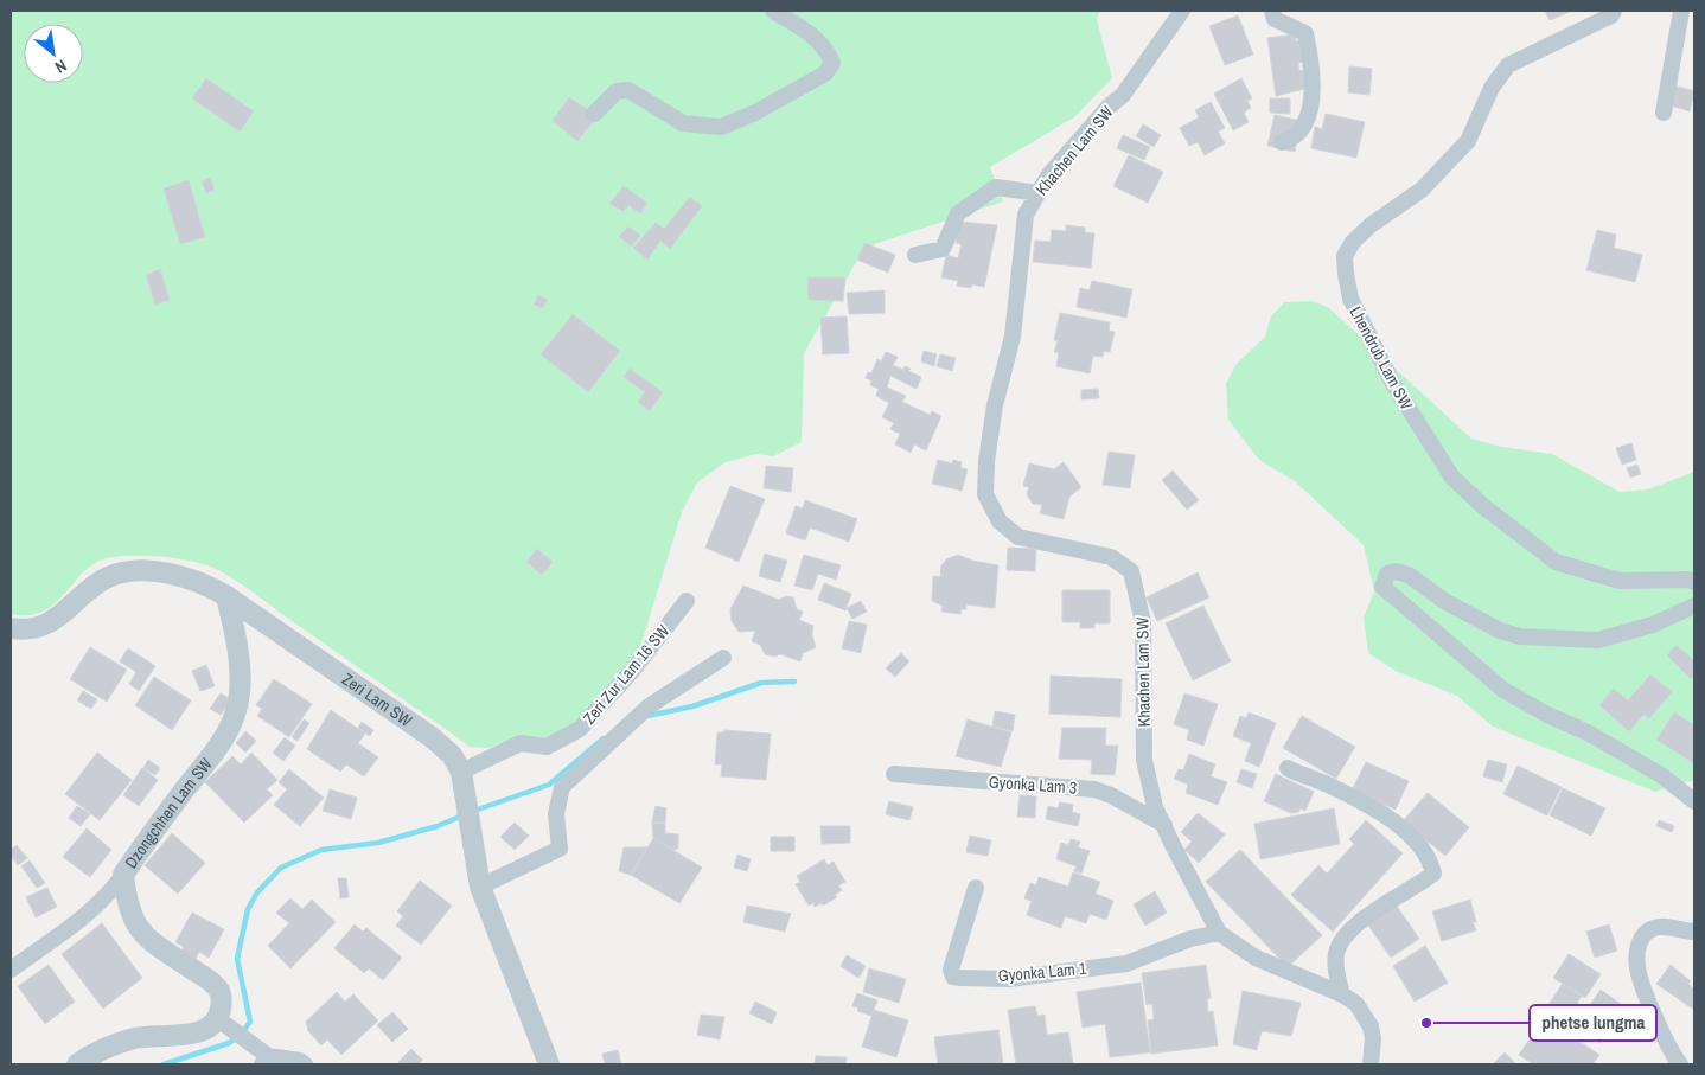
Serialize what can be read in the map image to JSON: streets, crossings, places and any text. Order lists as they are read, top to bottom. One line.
{"streets":{"street":["Khachen Lam SW","Lhendrub Lam SW","Zeri Zur Lam 16 SW","Zeri Lam SW","Gyonka Lam 3","Dzongchhen Lam SW","Gyonka Lam 1"]},"crossings":[["Khachen Lam SW","Gyonka Lam 3"],["Khachen Lam SW","Gyonka Lam 1"],["Zeri Zur Lam 16 SW","Zeri Lam SW"],["Zeri Lam SW","Dzongchhen Lam SW"]],"places":["phetse lungma"],"north":"bottom right"}
